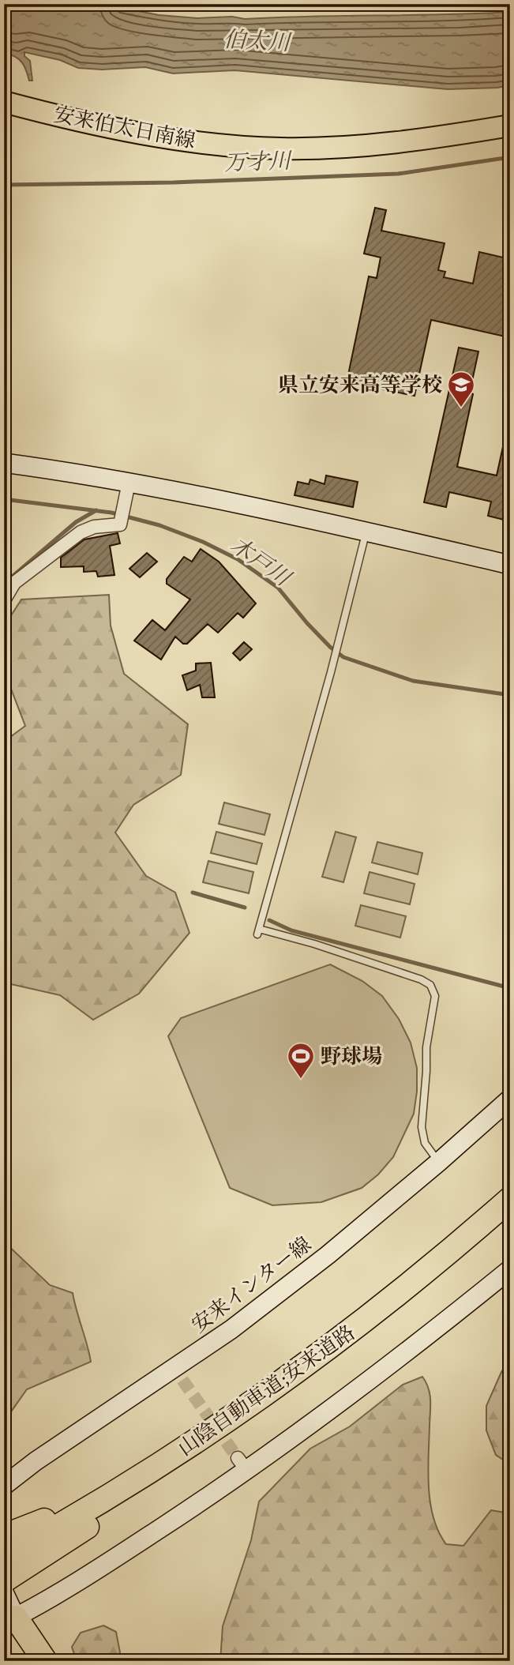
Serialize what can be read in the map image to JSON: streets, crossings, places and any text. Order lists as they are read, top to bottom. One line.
{"streets":{"highway":["山陰自動車道;安来道路"],"main road":["安来伯太日南線","安来インター線"]},"water":["伯太川","万才川","木戸川"],"places":{"school or university":["県立安来高等学校"],"sports":["野球場"]}}
